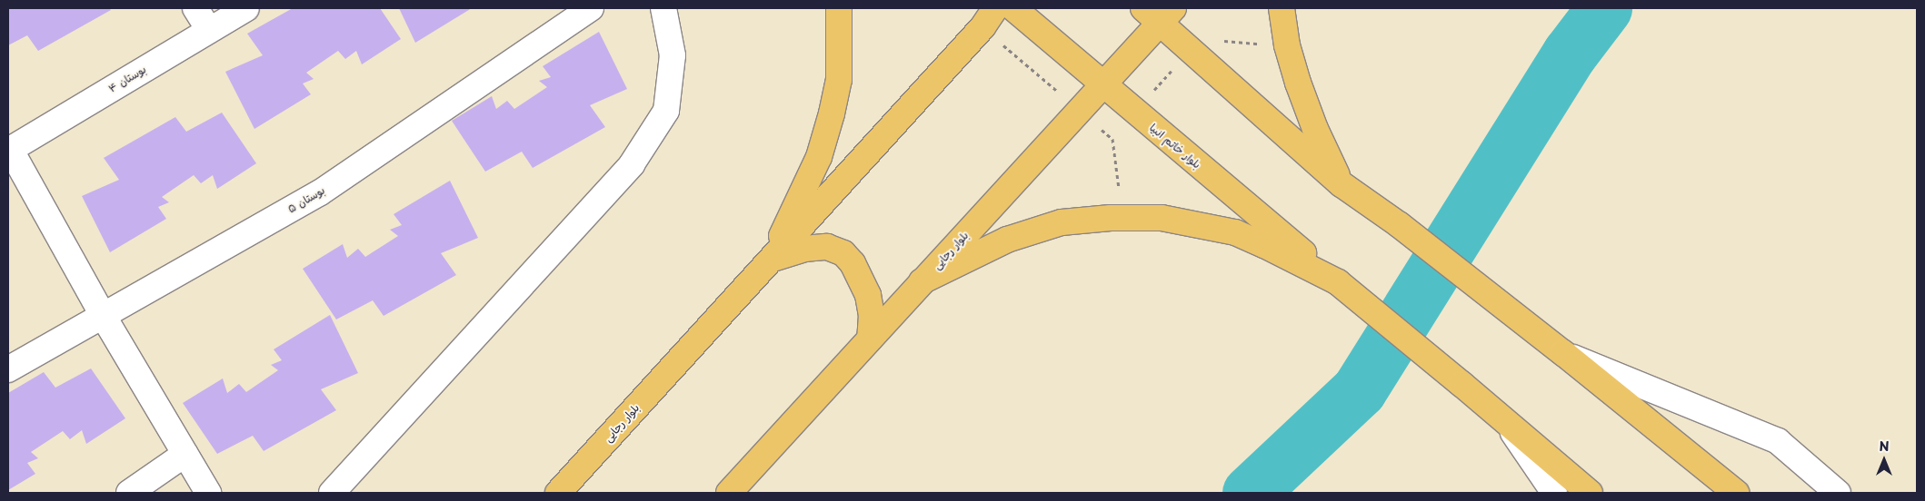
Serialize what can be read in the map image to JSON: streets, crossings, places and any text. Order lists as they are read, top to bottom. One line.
{"streets":{"main road":["بلوار خاتم انبیا","بلوار رجایی"],"street":["بوستان ۴","بوستان ۵"]},"crossings":[["بلوار خاتم انبیا","بلوار رجایی"]],"north":"top"}
